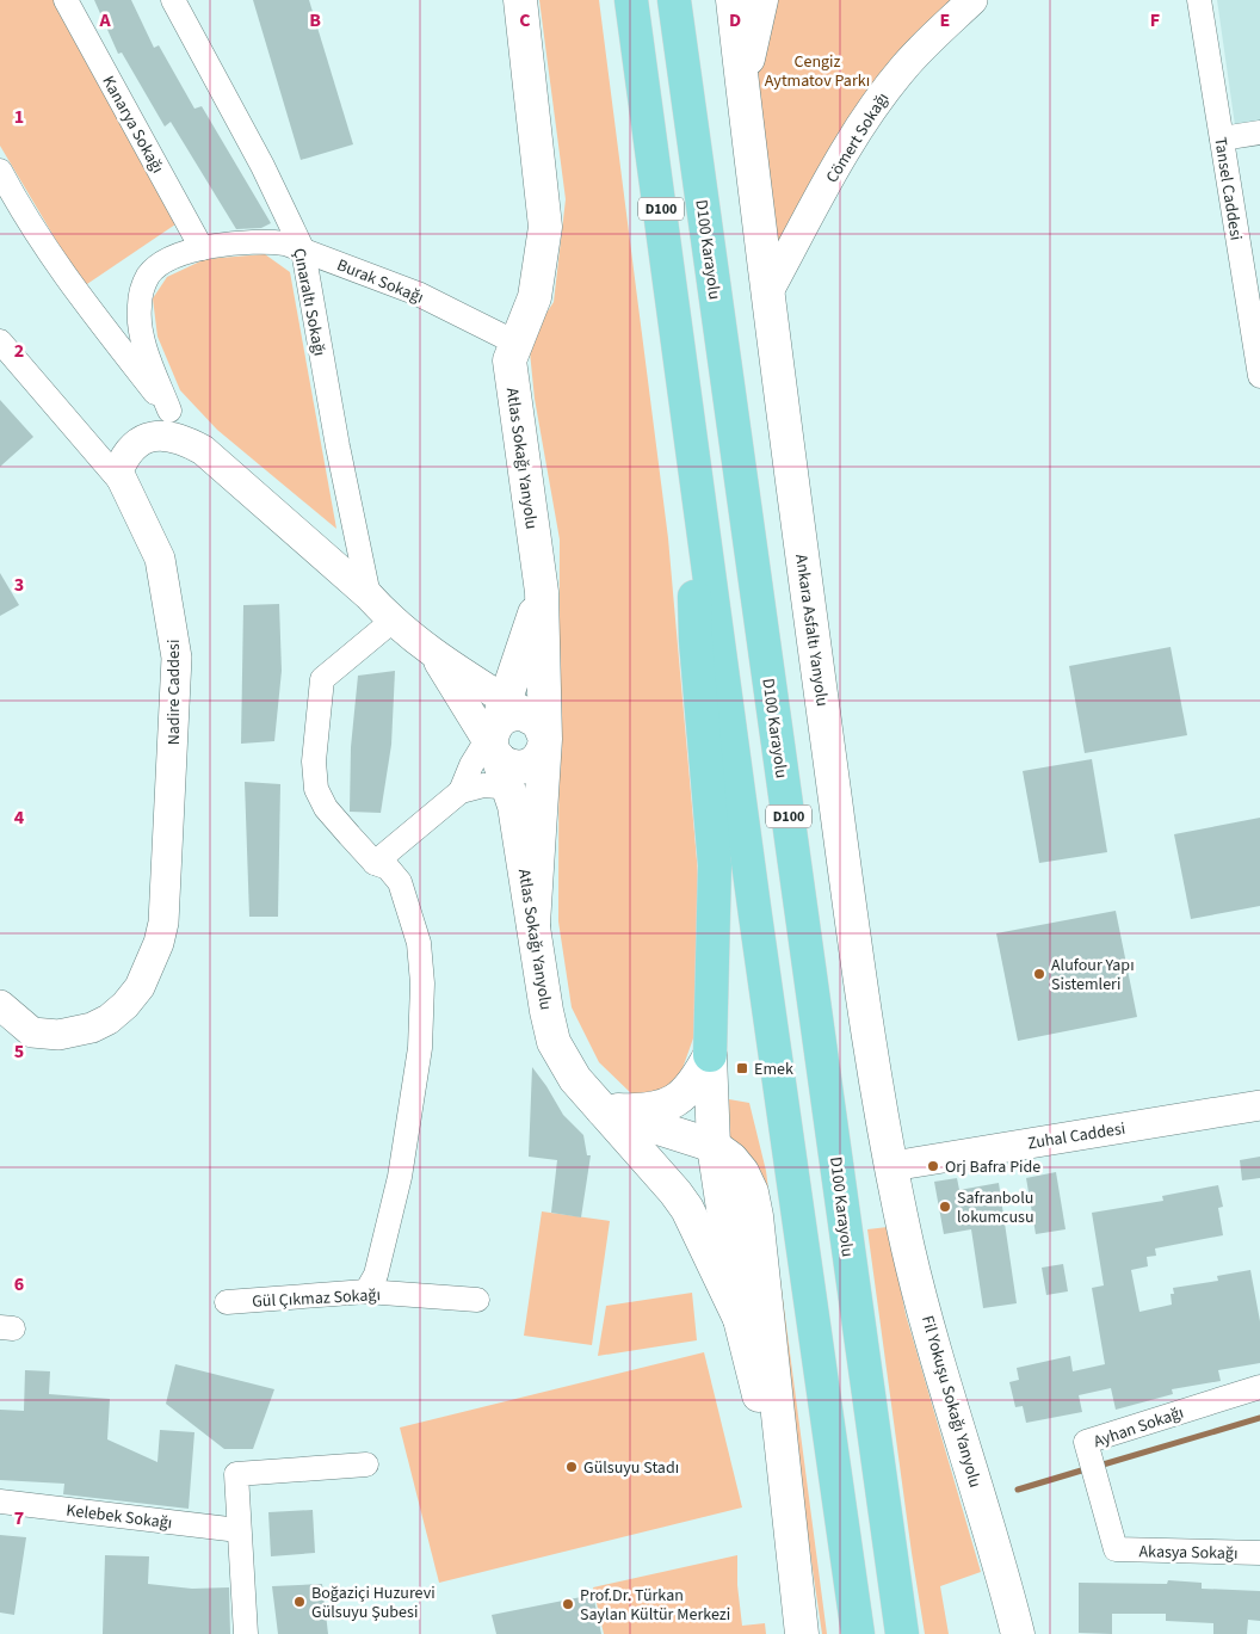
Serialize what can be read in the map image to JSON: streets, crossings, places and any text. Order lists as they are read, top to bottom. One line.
{"streets":{"highway":["D100","D100 Karayolu"],"main road":["Atlas Sokağı Yanyolu","Ankara Asfaltı Yanyolu","Fil Yokuşu Sokağı Yanyolu"],"street":["Kanarya Sokağı","Cömert Sokağı","Tansel Caddesi","Burak Sokağı","Çınaraltı Sokağı","Nadire Caddesi","Zuhal Caddesi","Gül Çıkmaz Sokağı","Ayhan Sokağı","Kelebek Sokağı","Akasya Sokağı"]},"crossings":[["Kanarya Sokağı","Burak Sokağı"],["Cömert Sokağı","Ankara Asfaltı Yanyolu"],["Burak Sokağı","Çınaraltı Sokağı"],["Burak Sokağı","Atlas Sokağı Yanyolu"],["Çınaraltı Sokağı","Nadire Caddesi"],["Atlas Sokağı Yanyolu","Nadire Caddesi"],["Ankara Asfaltı Yanyolu","Zuhal Caddesi"],["Ankara Asfaltı Yanyolu","Fil Yokuşu Sokağı Yanyolu"],["Zuhal Caddesi","Fil Yokuşu Sokağı Yanyolu"],["Ayhan Sokağı","Akasya Sokağı"]],"parks":["Cengiz Aytmatov Parkı"],"places":{"other":["Alufour Yapı Sistemleri","Orj Bafra Pide","Safranbolu lokumcusu","Gülsuyu Stadı","Boğaziçi Huzurevi Gülsuyu Şubesi","Prof.Dr. Türkan Saylan Kültür Merkezi"],"transit":["Emek"]},"grid":{"columns":["A","B","C","D","E","F"],"rows":["1","2","3","4","5","6","7"]}}
